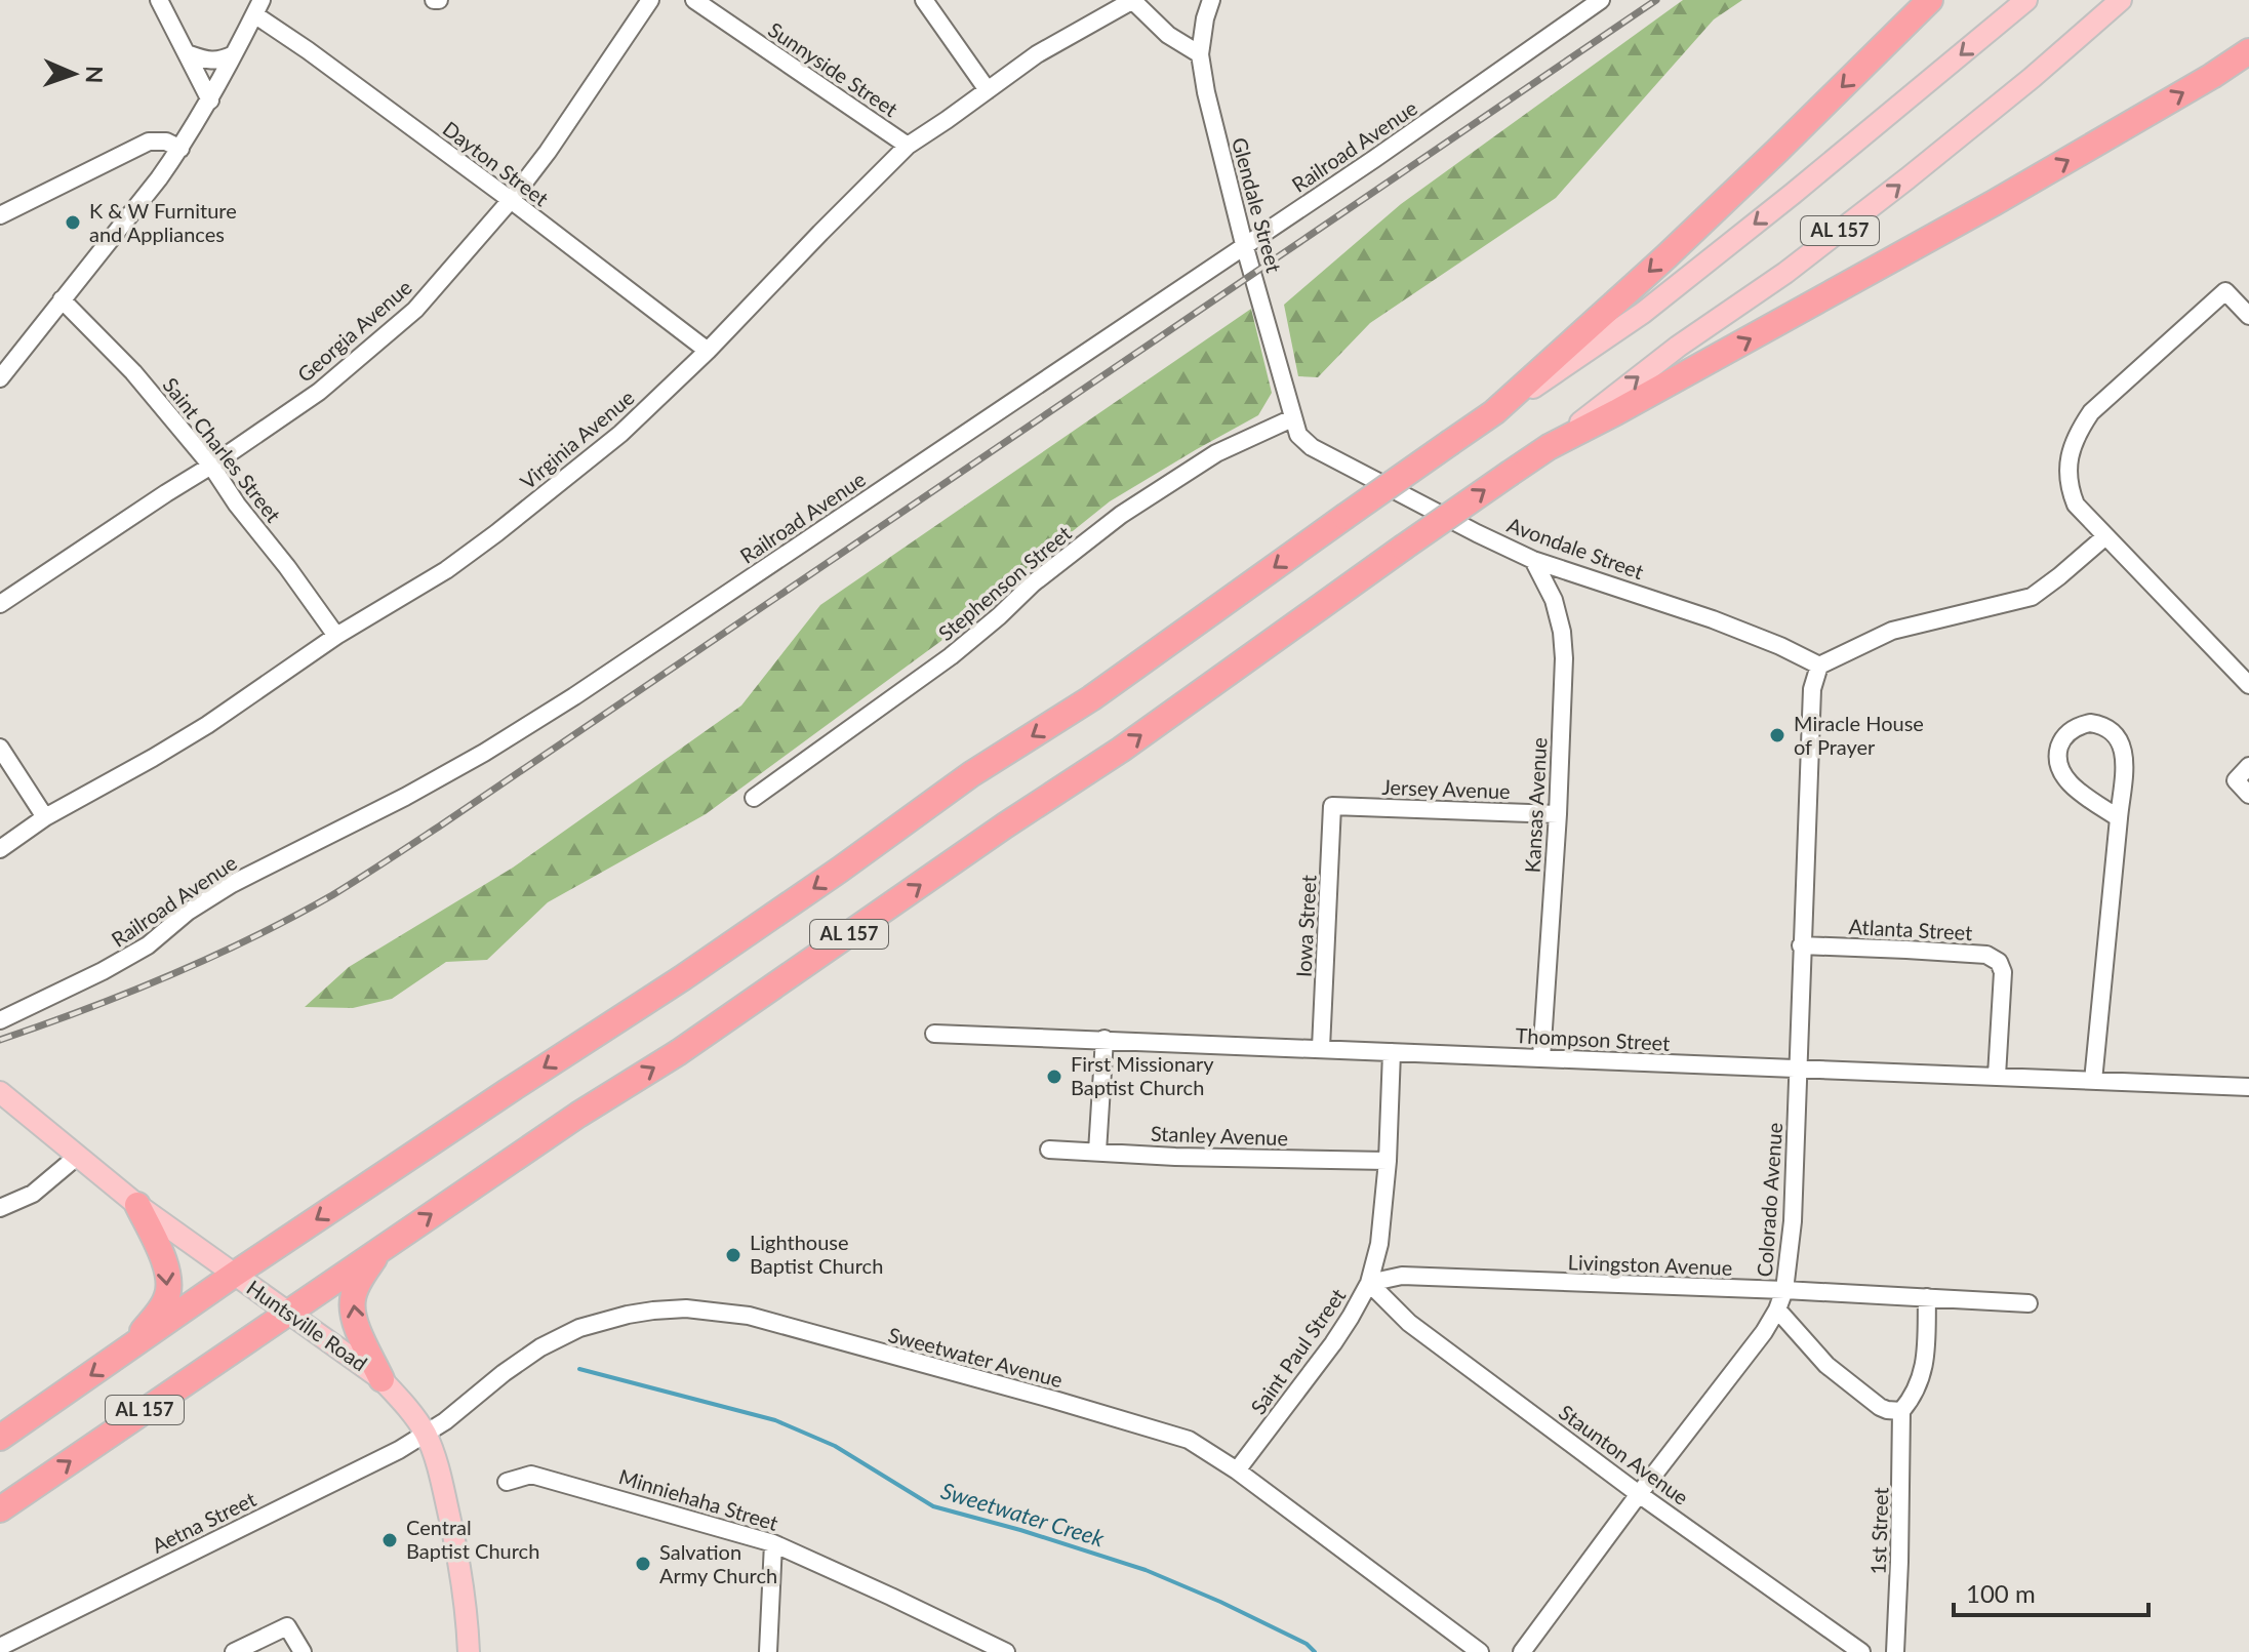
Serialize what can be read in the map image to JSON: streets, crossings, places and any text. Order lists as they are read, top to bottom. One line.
{"streets":{"highway":["AL 157"],"main road":["Huntsville Road"],"street":["Sunnyside Street","Railroad Avenue","Dayton Street","Glendale Street","Georgia Avenue","Virginia Avenue","Saint Charles Street","Avondale Street","Stephenson Street","Jersey Avenue","Kansas Avenue","Iowa Street","Atlanta Street","Thompson Street","Stanley Avenue","Colorado Avenue","Livingston Avenue","Saint Paul Street","Sweetwater Avenue","Staunton Avenue","Minniehaha Street","Aetna Street","1st Street"]},"crossings":[["Sunnyside Street","Virginia Avenue"],["Railroad Avenue","Glendale Street"],["Dayton Street","Georgia Avenue"],["Dayton Street","Virginia Avenue"],["Glendale Street","Avondale Street"],["Glendale Street","Stephenson Street"],["AL 157","Huntsville Road"],["Georgia Avenue","Saint Charles Street"],["Virginia Avenue","Saint Charles Street"],["Avondale Street","Stephenson Street"],["Avondale Street","Kansas Avenue"],["Avondale Street","Colorado Avenue"],["Jersey Avenue","Kansas Avenue"],["Jersey Avenue","Iowa Street"],["Kansas Avenue","Thompson Street"],["Iowa Street","Thompson Street"],["Atlanta Street","Thompson Street"],["Atlanta Street","Colorado Avenue"],["Thompson Street","Colorado Avenue"],["Thompson Street","Saint Paul Street"],["Stanley Avenue","Saint Paul Street"],["Colorado Avenue","Livingston Avenue"],["Colorado Avenue","Staunton Avenue"],["Livingston Avenue","Saint Paul Street"],["Livingston Avenue","Staunton Avenue"],["Huntsville Road","Sweetwater Avenue"],["Huntsville Road","Aetna Street"],["Saint Paul Street","Sweetwater Avenue"],["Saint Paul Street","Staunton Avenue"],["Sweetwater Avenue","Aetna Street"]],"water":["Sweetwater Creek"],"places":["K & W Furniture and Appliances","Miracle House of Prayer","First Missionary Baptist Church","Lighthouse Baptist Church","Central Baptist Church","Salvation Army Church"],"scale_bar":"100 m","north":"right"}
